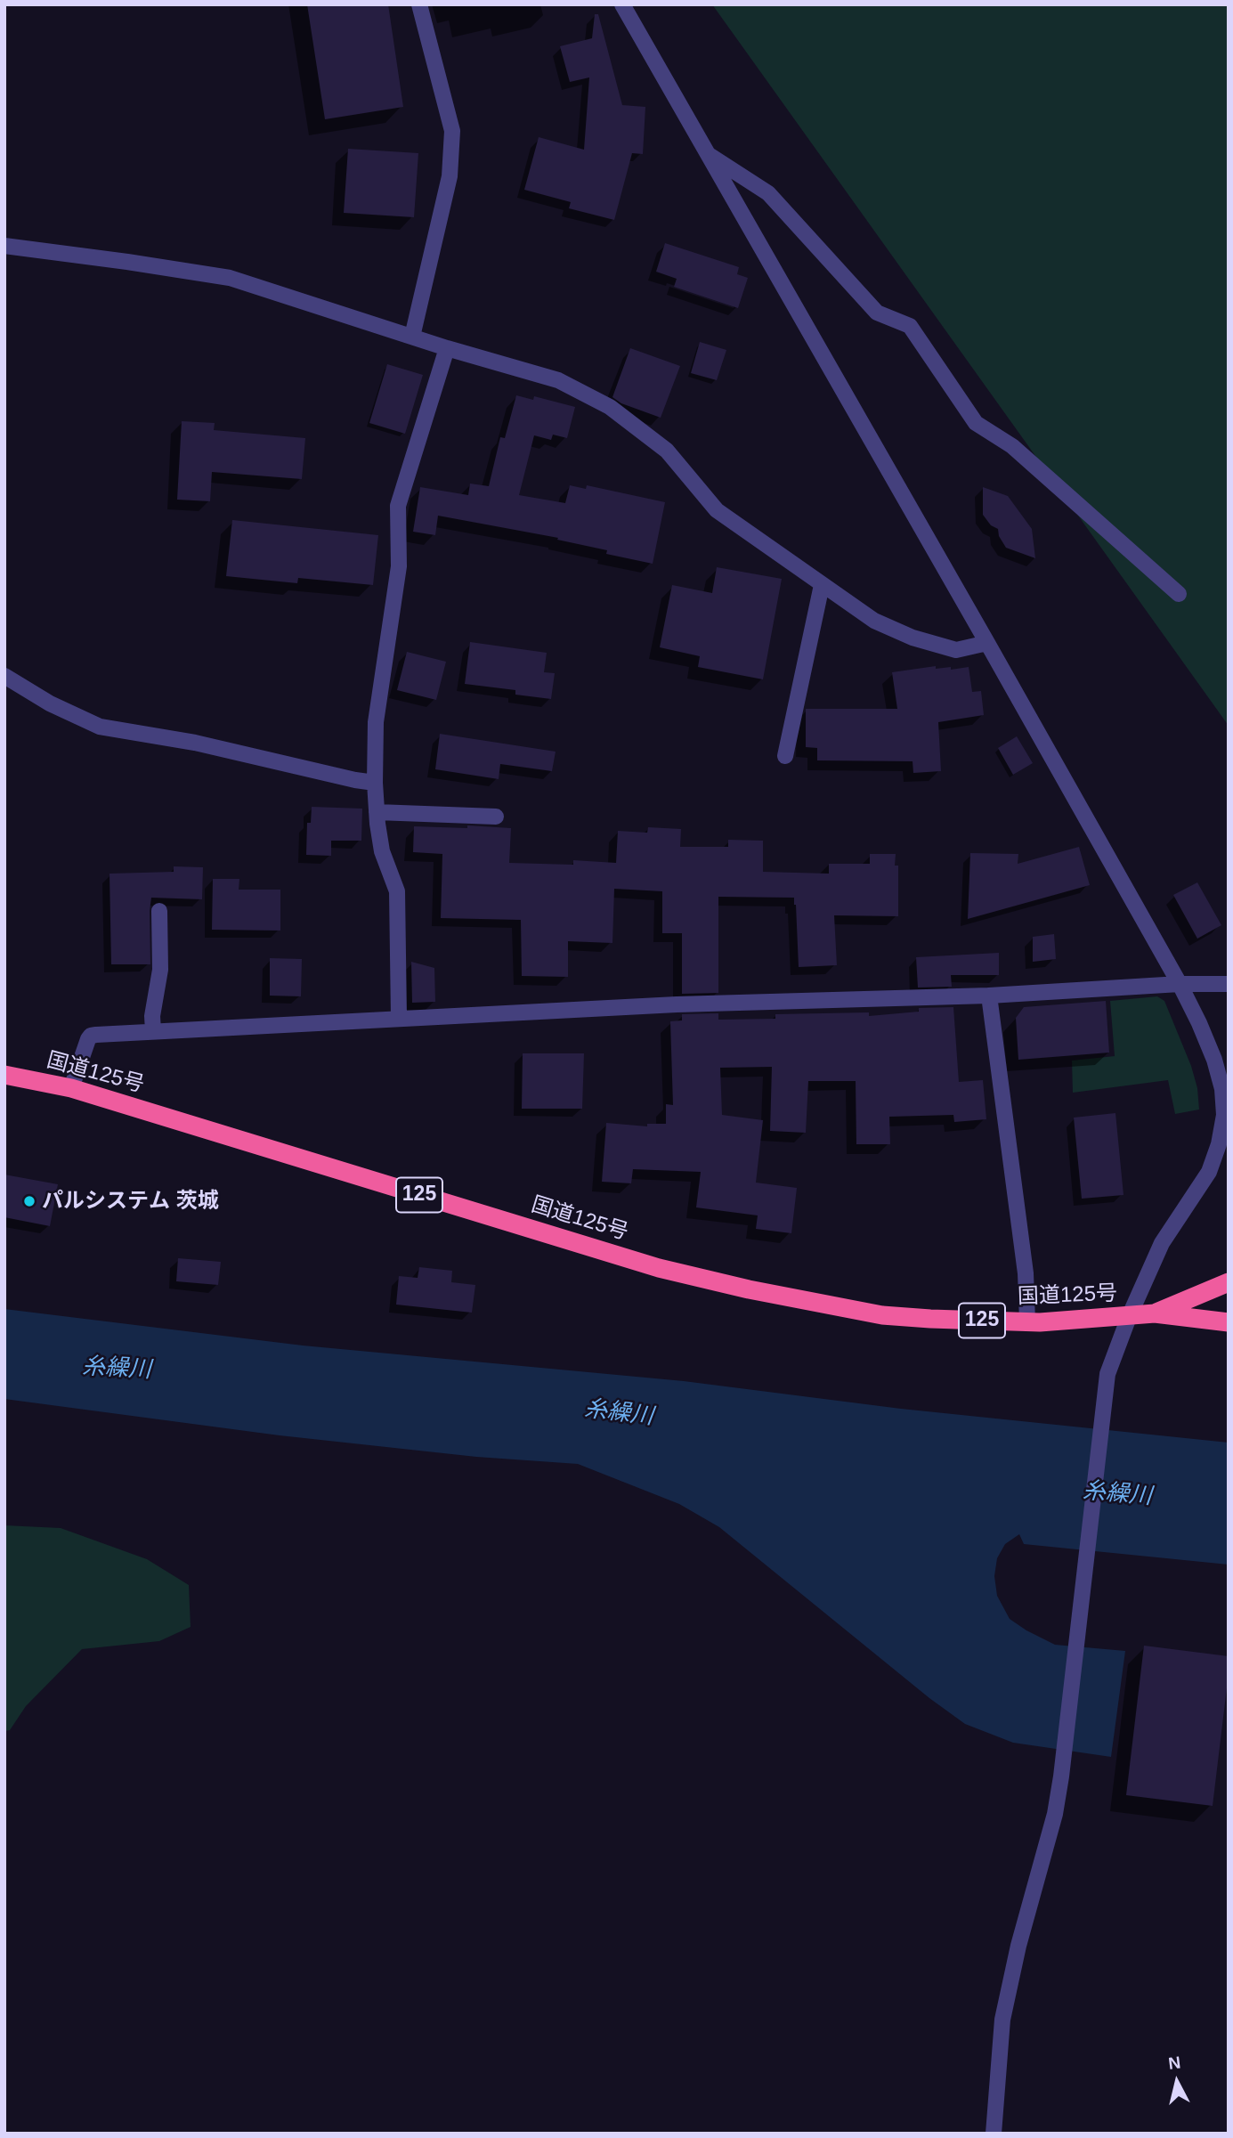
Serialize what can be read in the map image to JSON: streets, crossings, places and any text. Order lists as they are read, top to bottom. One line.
{"streets":{"highway":["国道125号","125"]},"water":["糸繰川"],"places":["パルシステム 茨城"],"north":"top"}
